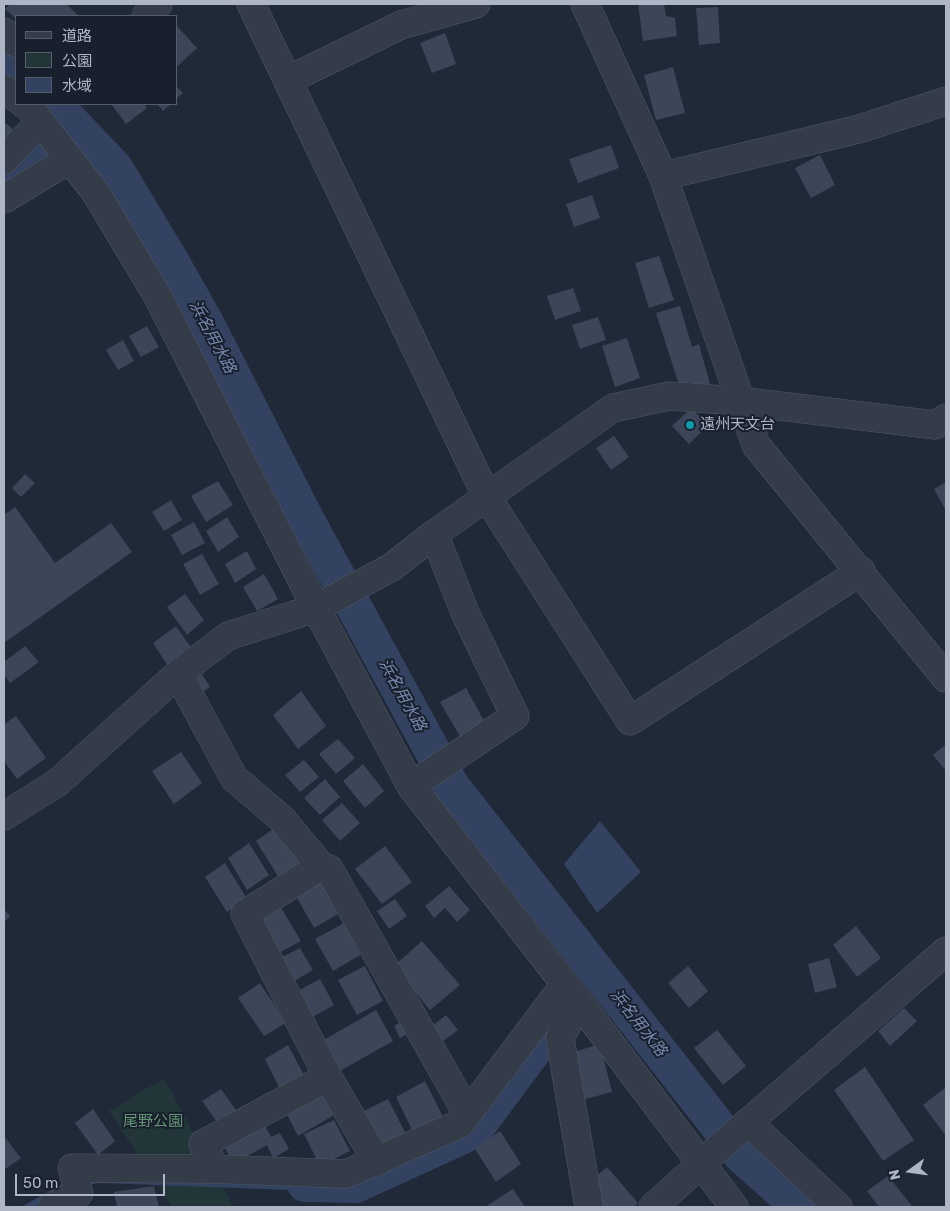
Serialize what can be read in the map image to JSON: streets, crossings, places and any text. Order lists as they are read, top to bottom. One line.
{"water":["浜名用水路"],"parks":["尾野公園"],"places":["遠州天文台"],"legend":["道路","公園","水域"],"scale_bar":"50 m","north":"left"}
